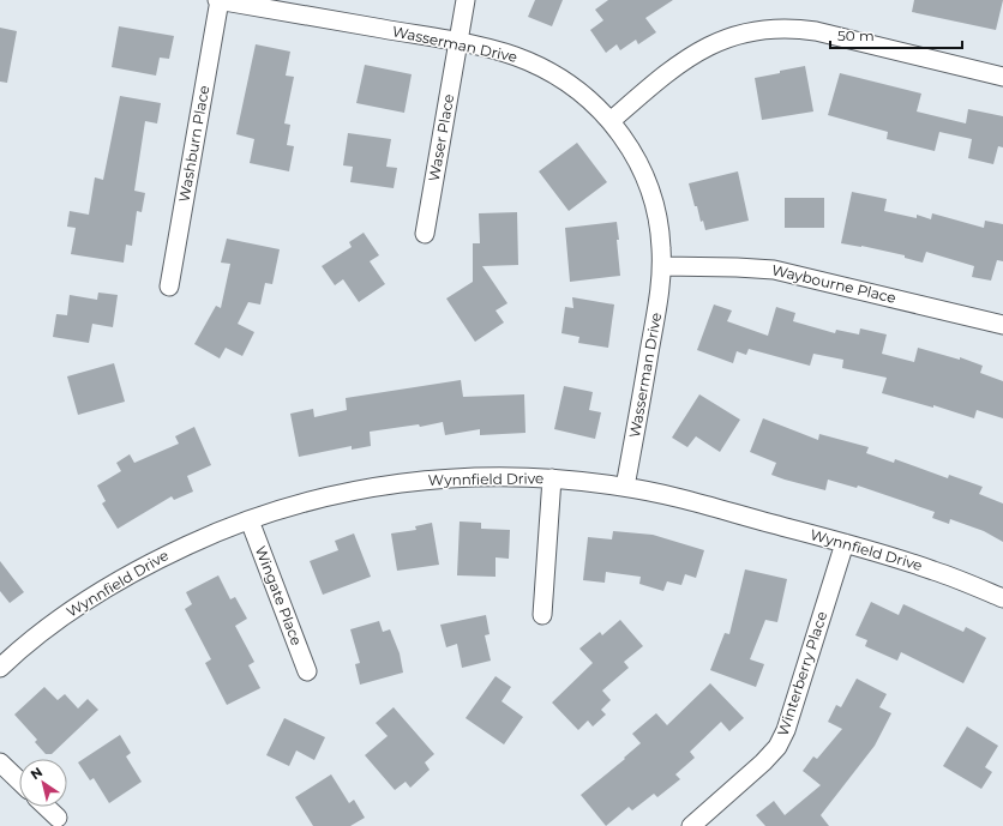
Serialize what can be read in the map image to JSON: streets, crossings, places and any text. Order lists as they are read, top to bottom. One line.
{"streets":{"street":["Wasserman Drive","Waser Place","Washburn Place","Waybourne Place","Wynnfield Drive","Wingate Place","Winterberry Place"]},"crossings":[["Wasserman Drive","Waser Place"],["Wasserman Drive","Washburn Place"],["Wasserman Drive","Waybourne Place"],["Wasserman Drive","Wynnfield Drive"],["Wynnfield Drive","Wingate Place"],["Wynnfield Drive","Winterberry Place"]],"scale_bar":"50 m","north":"top left"}
